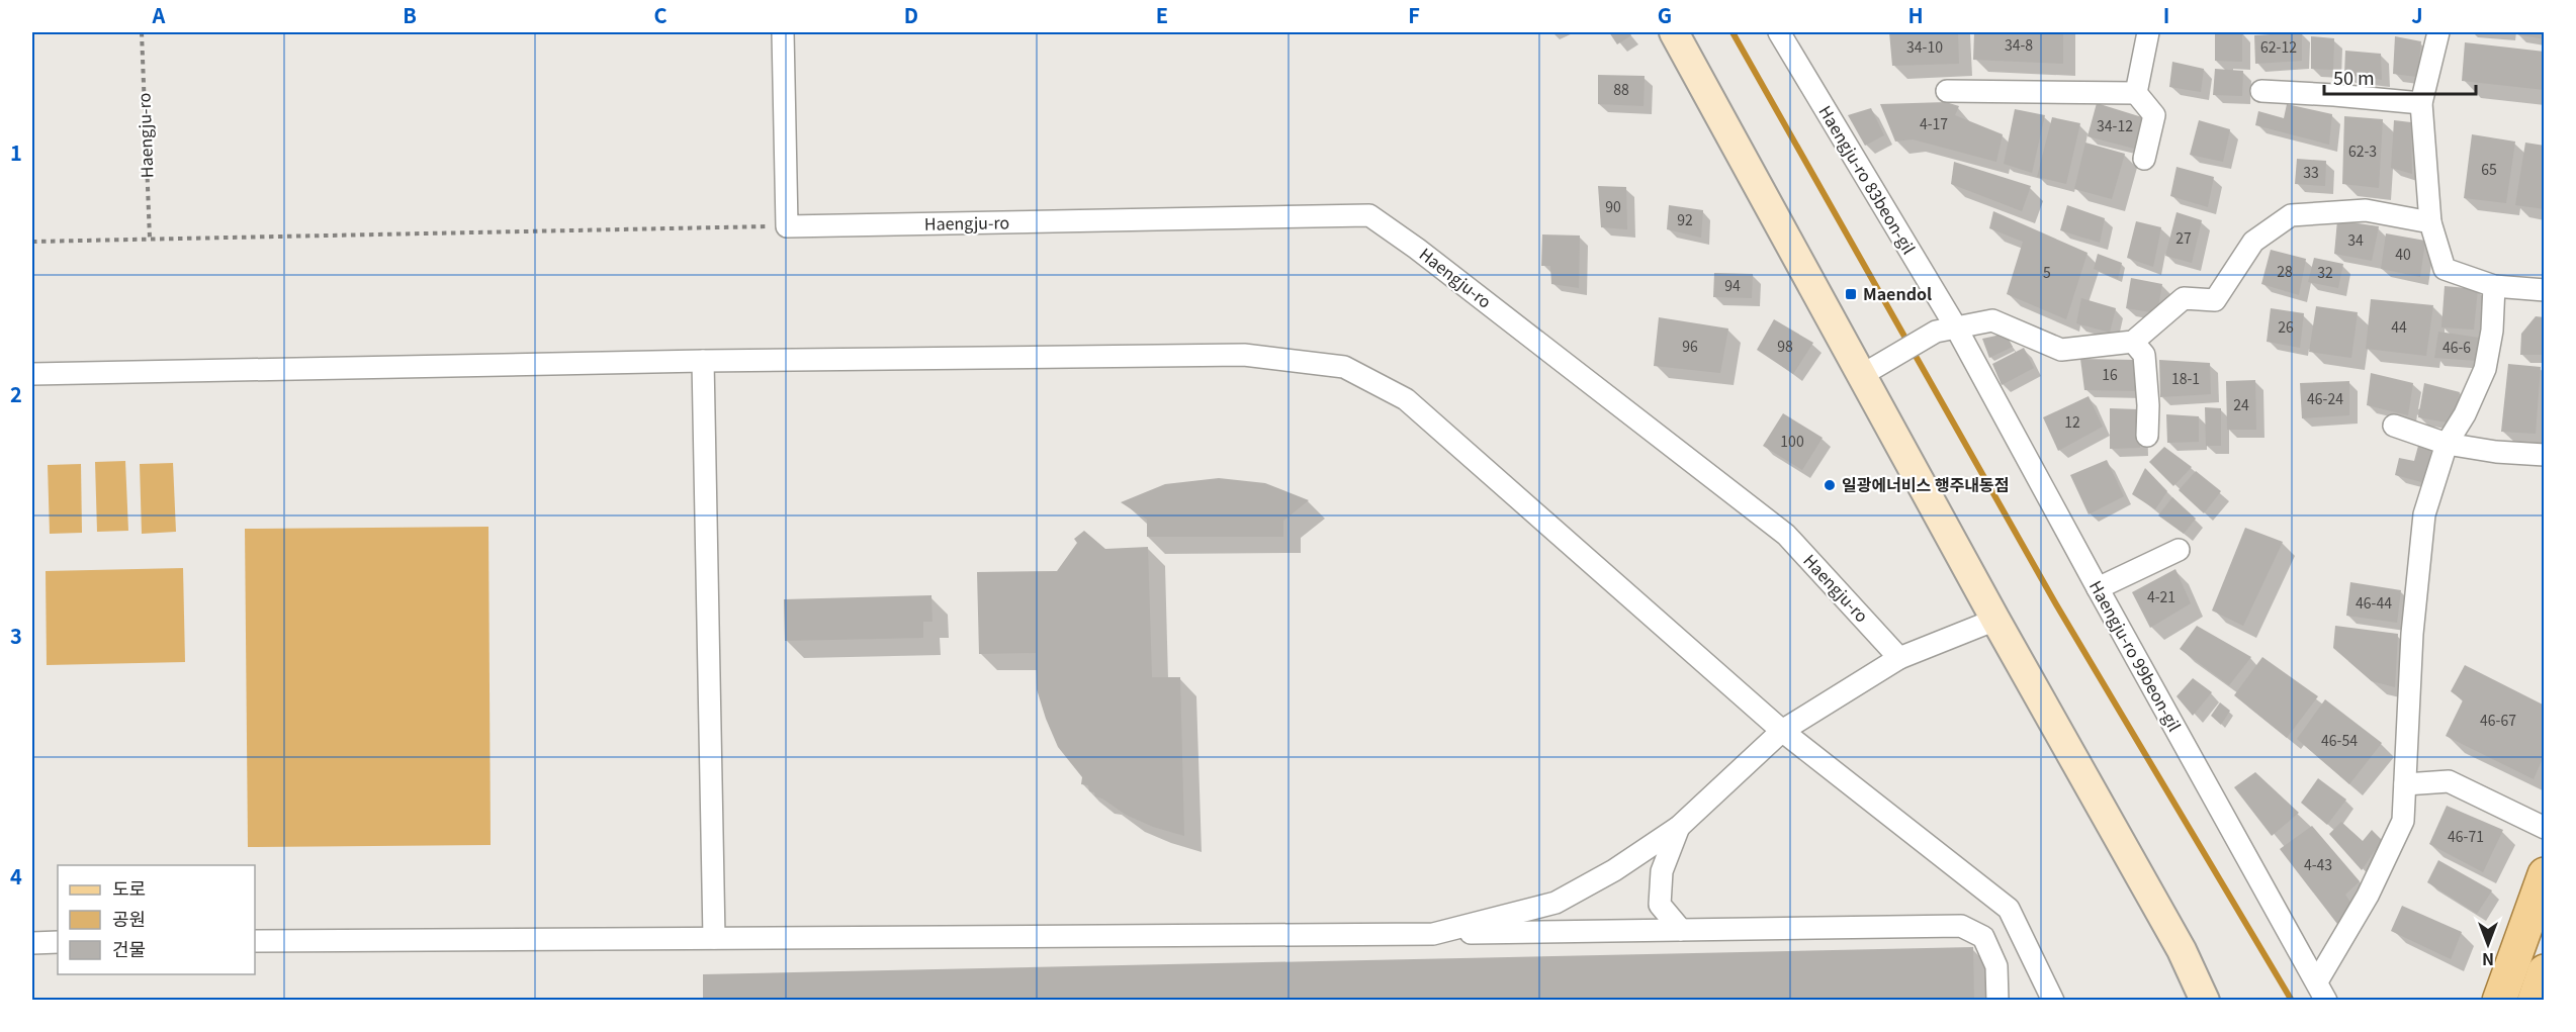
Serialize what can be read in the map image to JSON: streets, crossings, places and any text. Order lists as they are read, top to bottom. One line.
{"streets":{"street":["Haengju-ro","Haengju-ro 83beon-gil","Haengju-ro 99beon-gil"]},"crossings":[["Haengju-ro 83beon-gil","Haengju-ro 99beon-gil"]],"places":{"transit":["Maendol"],"other":["일광에너비스 행주내동점"]},"house_numbers":["34-8","34-10","62-12","88","4-17","34-12","62-3","65","33","90","92","27","34","40","28","5","32","94","26","44","96","98","46-6","16","18-1","46-24","24","12","100","4-21","46-44","46-67","46-54","46-71","4-43"],"legend":["도로","공원","건물"],"scale_bar":"50 m","north":"bottom","grid":{"columns":["A","B","C","D","E","F","G","H","I","J"],"rows":["1","2","3","4"]}}
